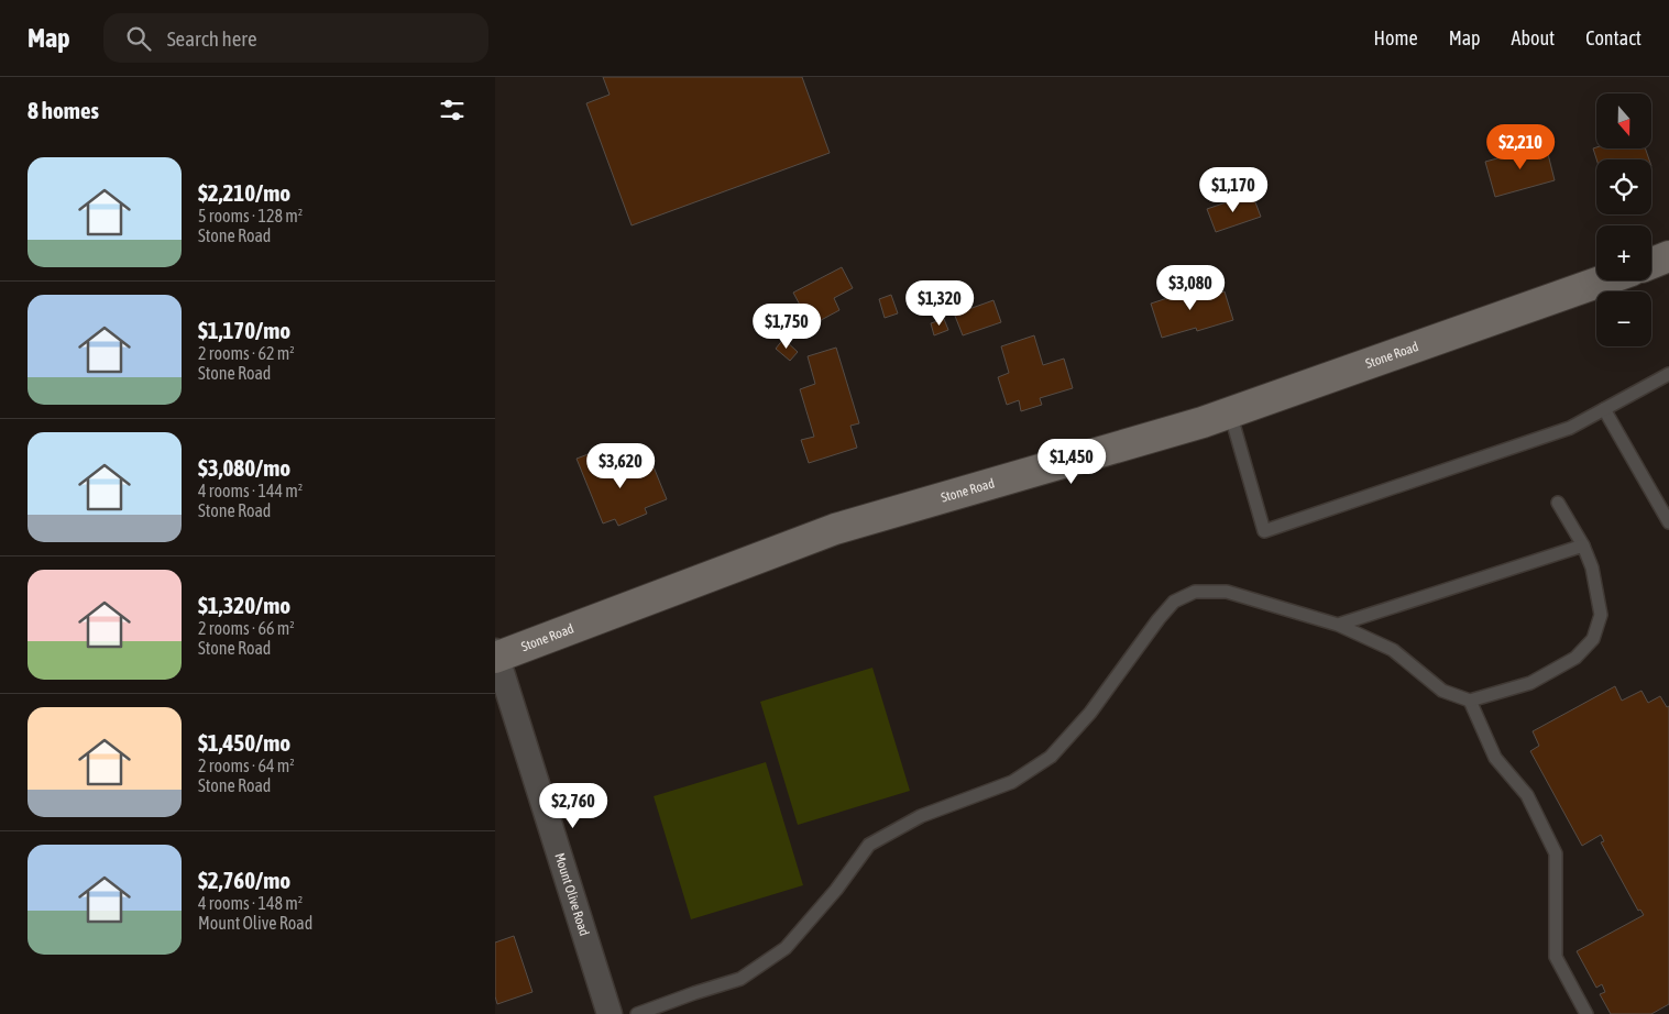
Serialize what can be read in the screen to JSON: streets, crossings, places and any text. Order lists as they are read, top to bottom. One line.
{"streets":{"street":["Stone Road","Mount Olive Road"]},"crossings":[["Stone Road","Mount Olive Road"]],"north":"bottom","page":{"header":"Map","search":"Search here","nav":["Home","Map","About","Contact"],"heading":"8 homes","map_buttons":["+","−"],"price":["$2,210","$1,170","$3,080","$1,320","$1,750","$1,450","$3,620","$2,760"],"list":[{"name":"$2,210/mo","note":"5 rooms · 128 m² · Stone Road"},{"name":"$1,170/mo","note":"2 rooms · 62 m² · Stone Road"},{"name":"$3,080/mo","note":"4 rooms · 144 m² · Stone Road"},{"name":"$1,320/mo","note":"2 rooms · 66 m² · Stone Road"},{"name":"$1,450/mo","note":"2 rooms · 64 m² · Stone Road"},{"name":"$2,760/mo","note":"4 rooms · 148 m² · Mount Olive Road"}]}}
